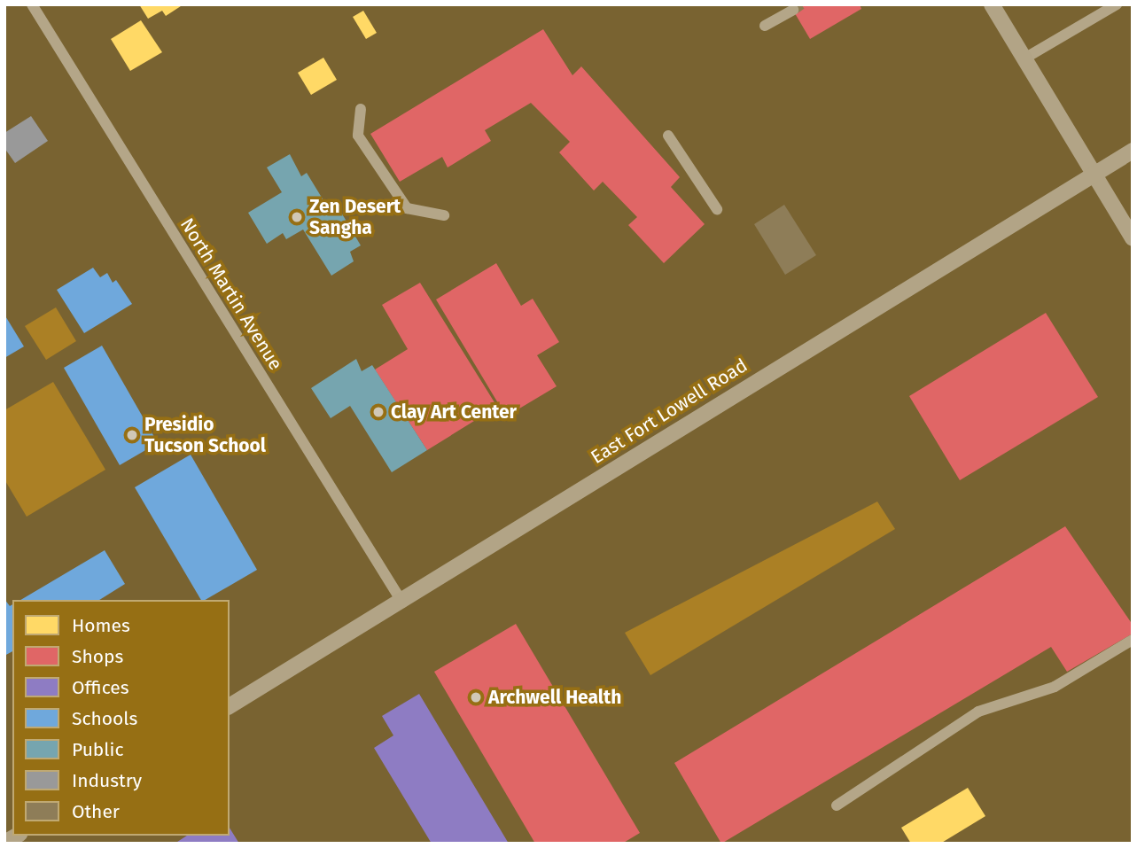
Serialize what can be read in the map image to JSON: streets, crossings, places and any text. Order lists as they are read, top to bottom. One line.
{"streets":{"main road":["East Fort Lowell Road"],"street":["North Martin Avenue"]},"crossings":[["North Martin Avenue","East Fort Lowell Road"]],"places":["Zen Desert Sangha","Clay Art Center","Presidio Tucson School","Archwell Health"],"legend":["Homes","Shops","Offices","Schools","Public","Industry","Other"]}
